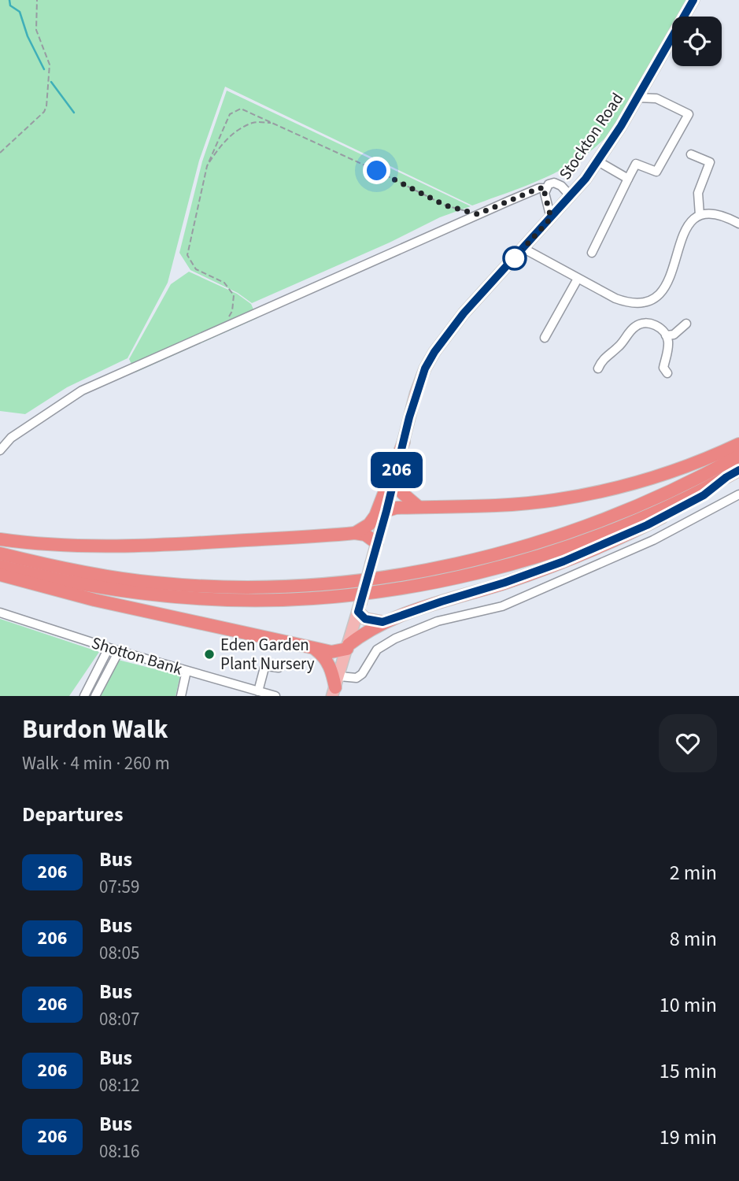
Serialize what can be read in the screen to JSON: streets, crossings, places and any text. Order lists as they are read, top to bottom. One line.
{"streets":{"main road":["Stockton Road"],"street":["Shotton Bank"]},"places":["Eden Garden Plant Nursery"],"lines":["bus line 206"],"page":{"on_map":"206","heading":[["Burdon Walk","Walk · 4 min · 260 m"],"Departures"],"list":[{"mark":"206","name":"Bus","note":"07:59","value":"2 min"},{"mark":"206","name":"Bus","note":"08:05","value":"8 min"},{"mark":"206","name":"Bus","note":"08:07","value":"10 min"},{"mark":"206","name":"Bus","note":"08:12","value":"15 min"},{"mark":"206","name":"Bus","note":"08:16","value":"19 min"}]}}
